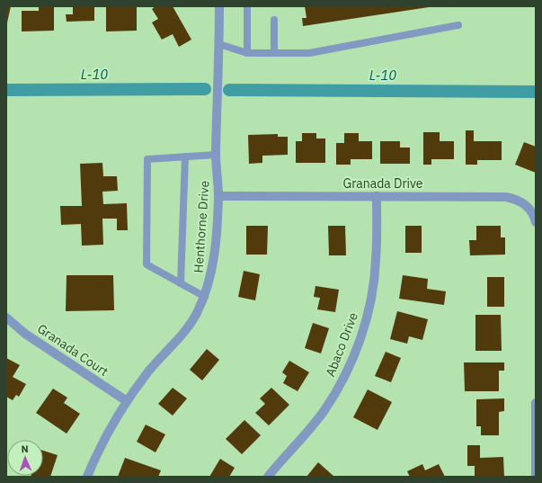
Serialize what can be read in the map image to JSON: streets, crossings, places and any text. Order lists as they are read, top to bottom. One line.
{"streets":{"street":["Granada Drive","Henthorne Drive","Abaco Drive","Granada Court"]},"crossings":[["Granada Drive","Henthorne Drive"],["Granada Drive","Abaco Drive"],["Henthorne Drive","Granada Court"]],"water":["L-10"],"north":"top"}
